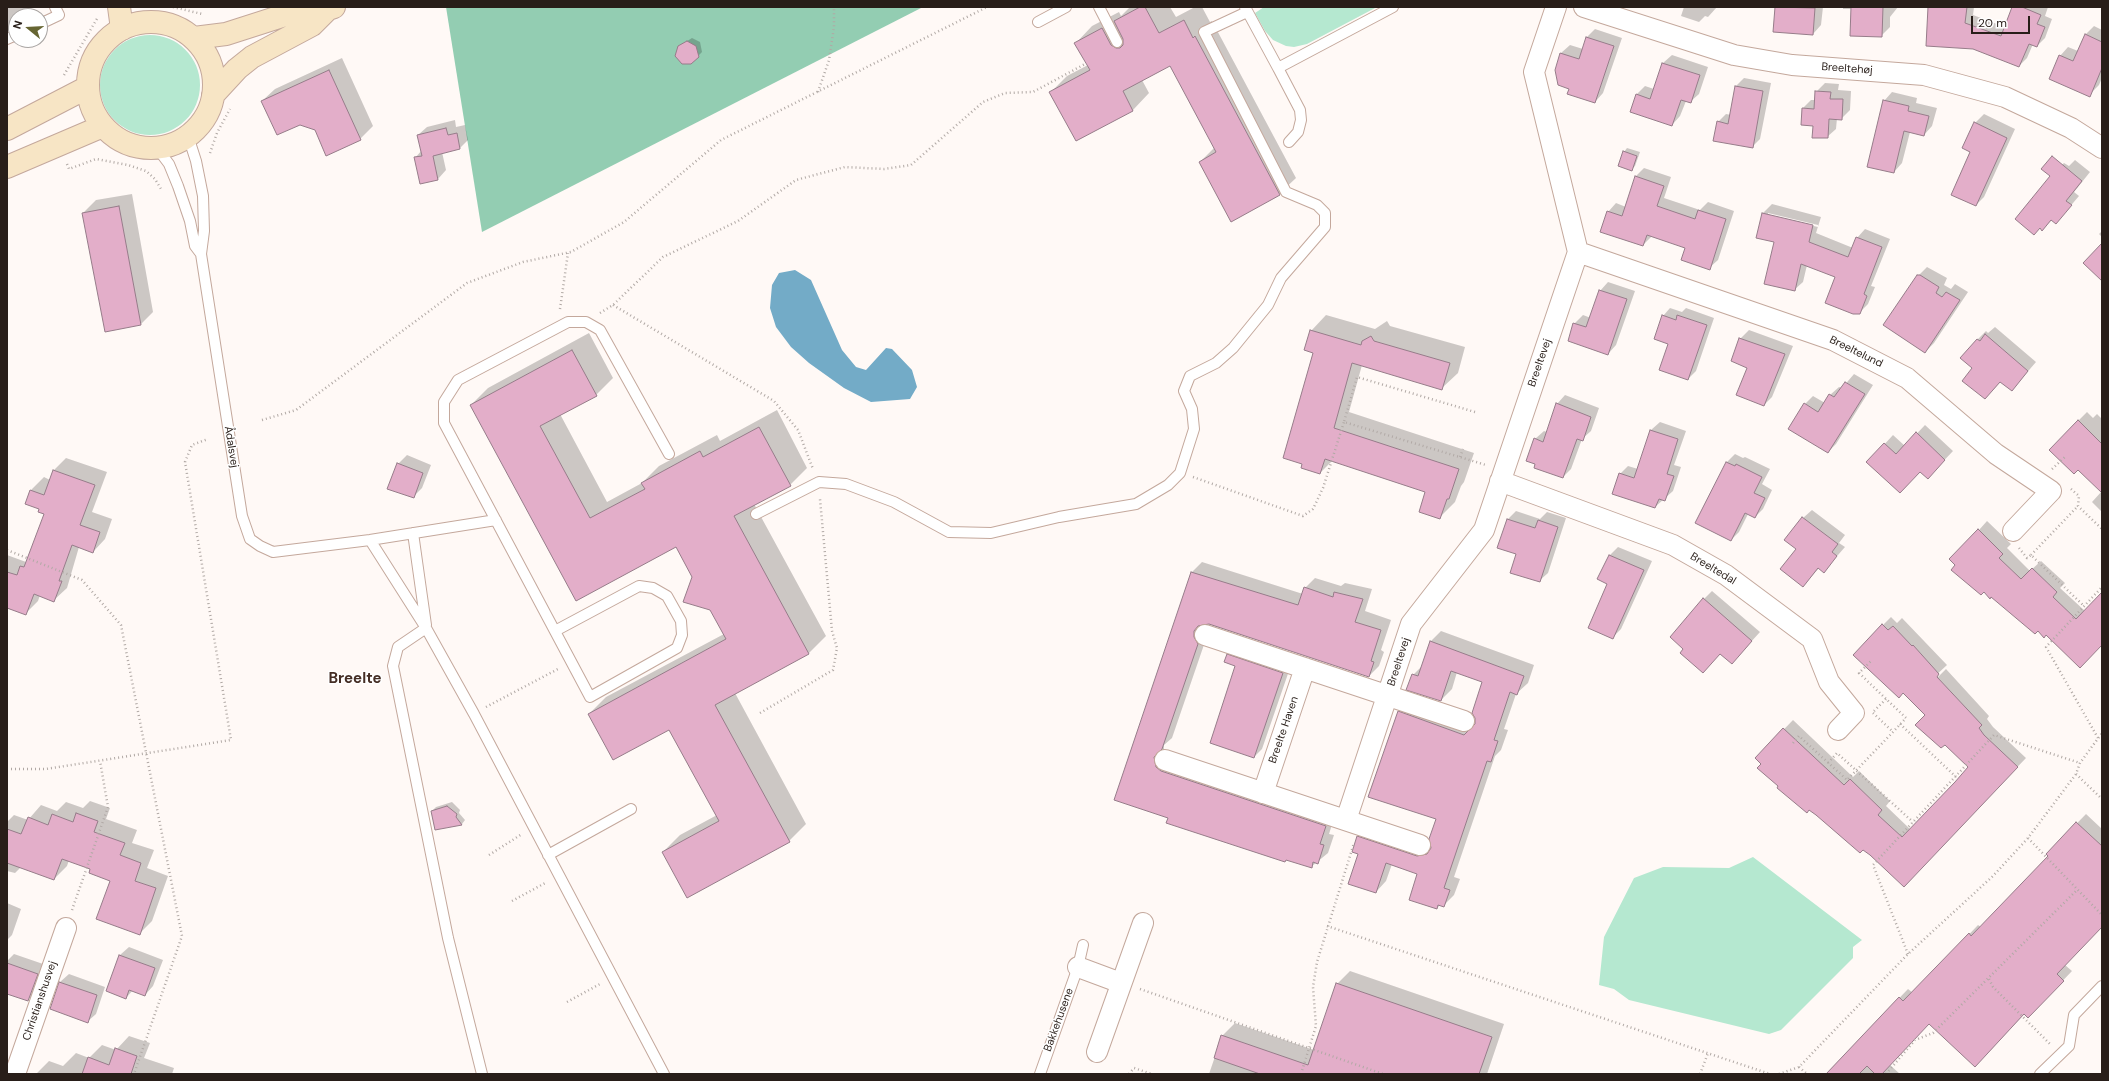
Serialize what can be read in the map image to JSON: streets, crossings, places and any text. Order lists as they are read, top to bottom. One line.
{"streets":{"street":["Breeltehøj","Breeltelund","Breeltevej","Breeltedal","Breelte Haven","Christianshusvej"],"lane":["Ådalsvej","Bakkehusene"]},"crossings":[["Breeltelund","Breeltevej"],["Breeltevej","Breeltedal"]],"districts":["Breelte"],"scale_bar":"20 m","north":"left"}
